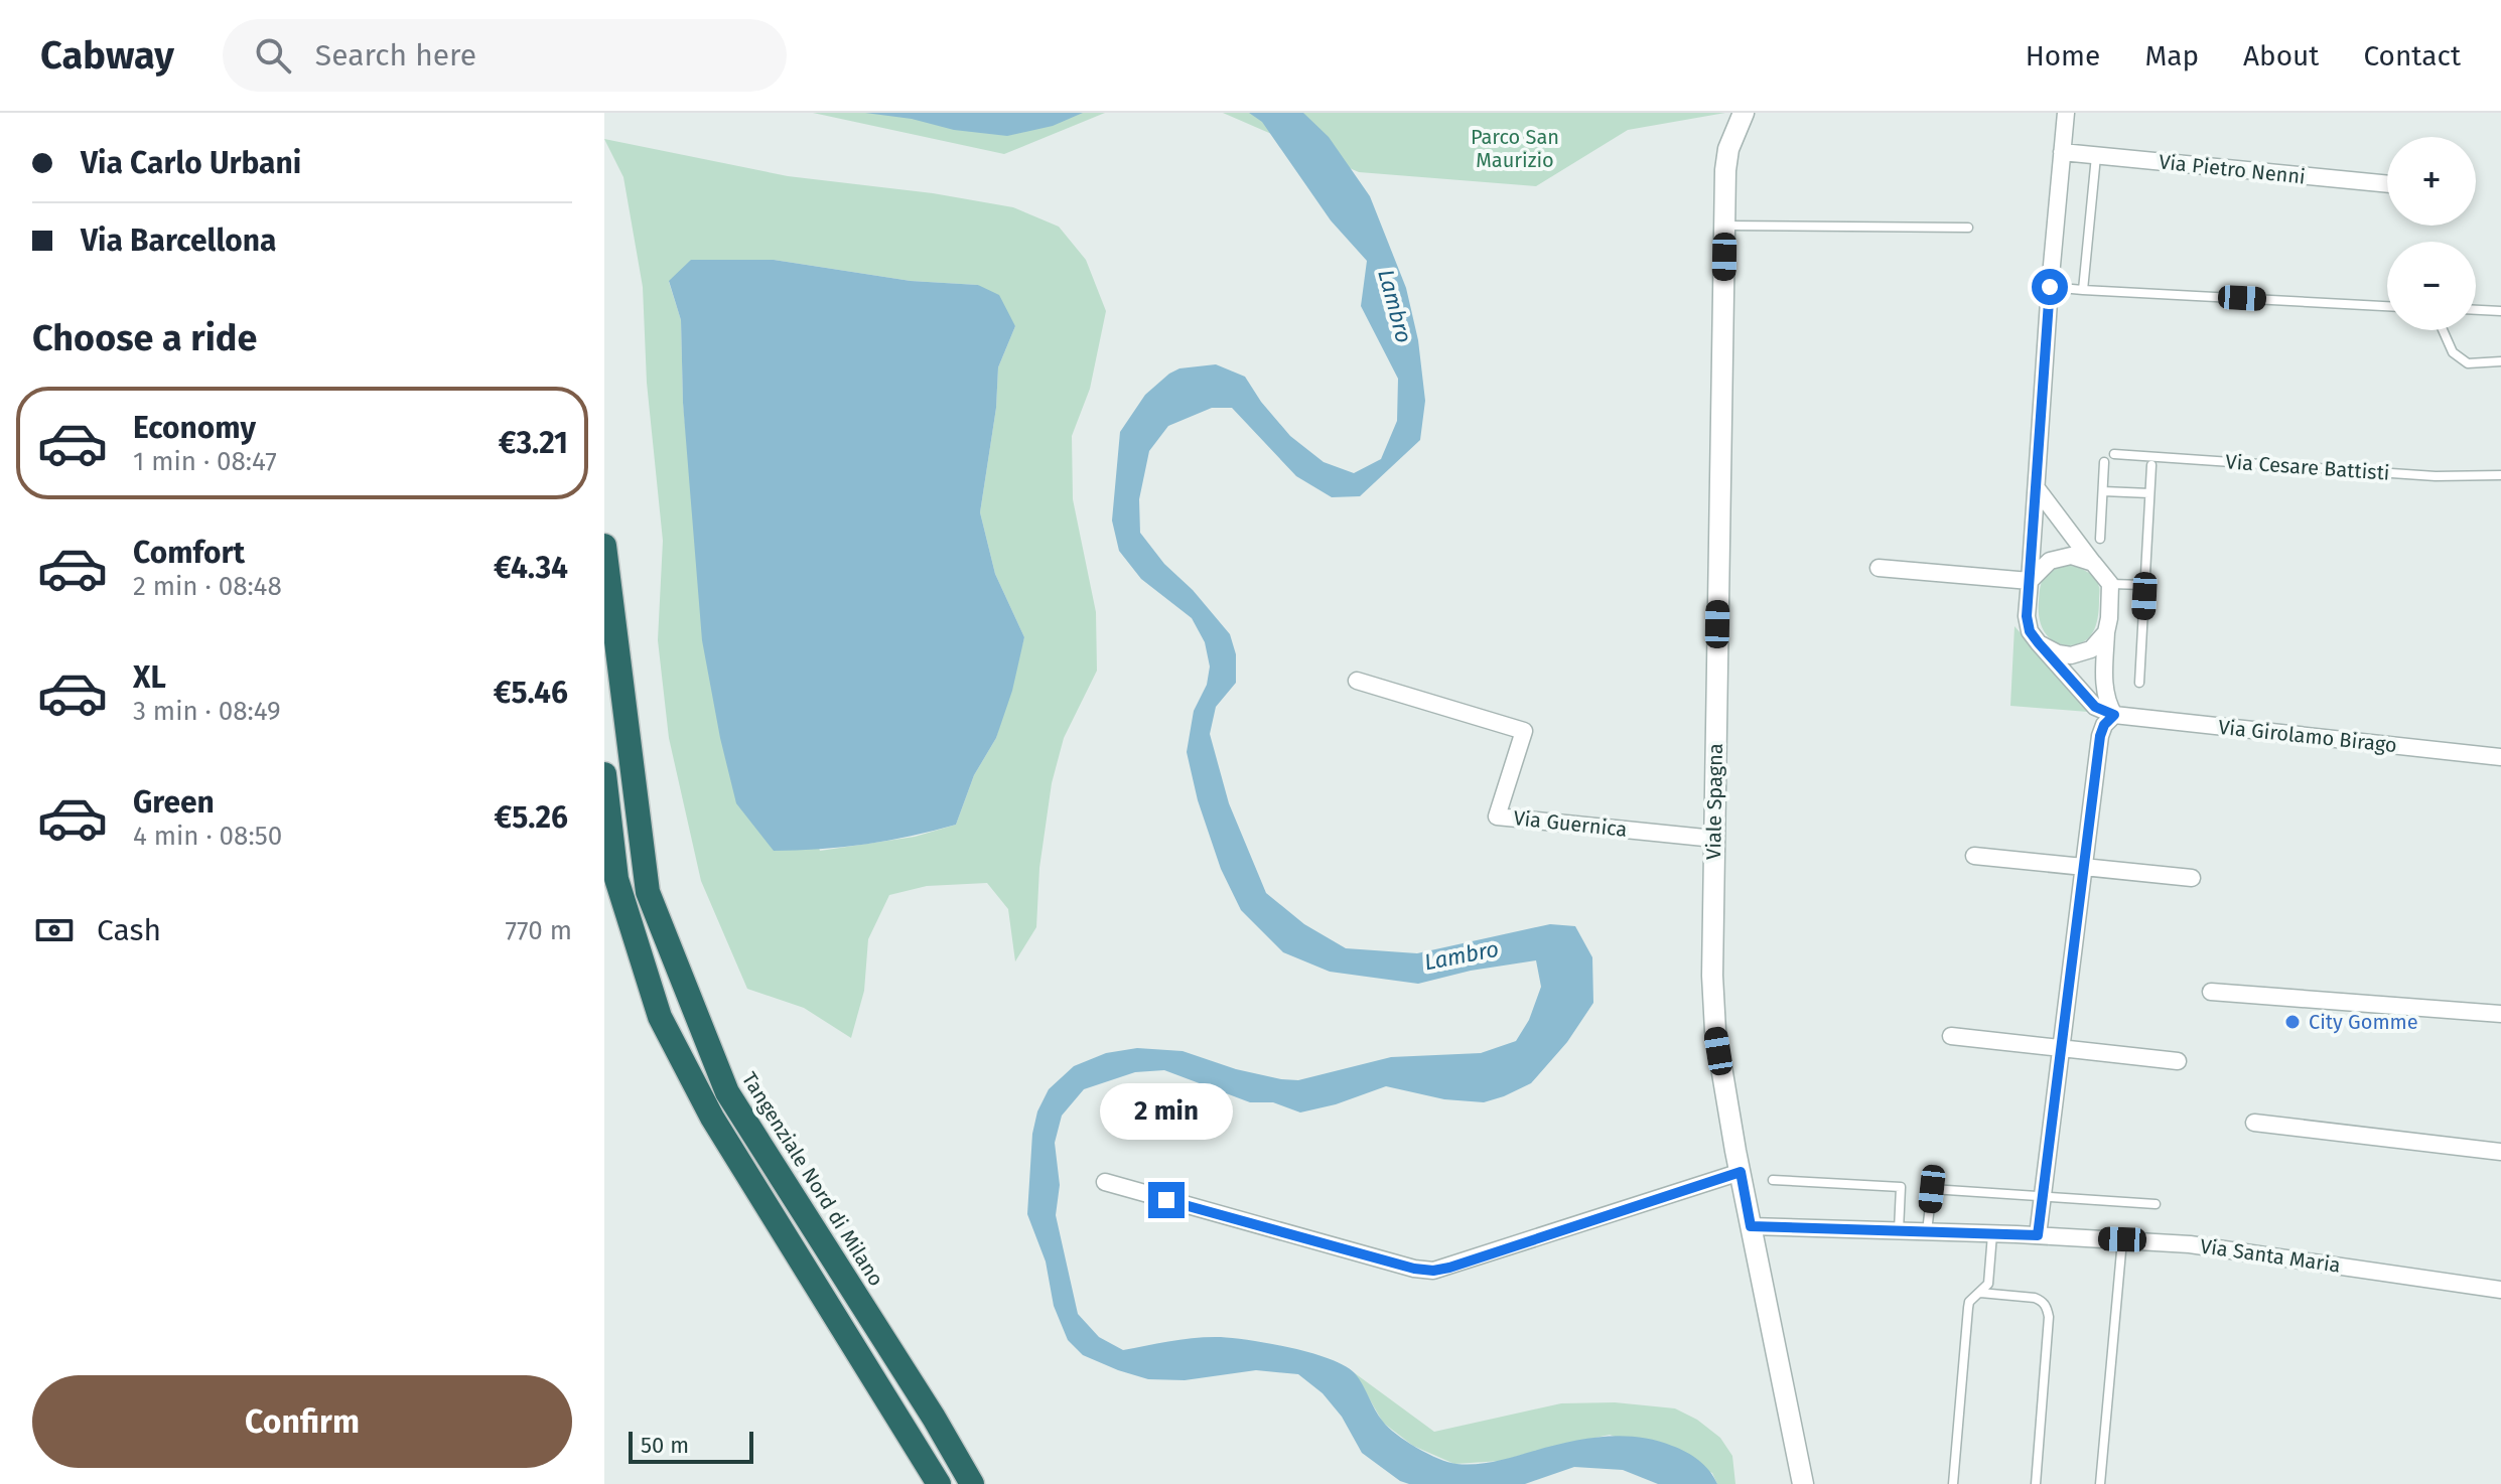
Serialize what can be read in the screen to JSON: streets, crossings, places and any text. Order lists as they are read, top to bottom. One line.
{"streets":{"highway":["Tangenziale Nord di Milano"],"street":["Via Pietro Nenni","Via Girolamo Birago","Viale Spagna","Via Guernica","Via Santa Maria"],"lane":["Via Cesare Battisti"]},"crossings":[["Viale Spagna","Via Guernica"],["Viale Spagna","Via Santa Maria"]],"water":["Lambro"],"parks":["Parco San Maurizio"],"places":["City Gomme"],"scale_bar":"50 m","page":{"header":"Cabway","search":"Search here","nav":["Home","Map","About","Contact"],"banner":["Via Carlo Urbani","Via Barcellona"],"map_buttons":["+","−"],"heading":"Choose a ride","list":[{"name":"Economy","note":"1 min · 08:47","value":"€3.21"},{"name":"Comfort","note":"2 min · 08:48","value":"€4.34"},{"name":"XL","note":"3 min · 08:49","value":"€5.46"},{"name":"Green","note":"4 min · 08:50","value":"€5.26"}],"pay":["Cash","770 m"],"bubble":"2 min","buttons":"Confirm","scale":"50 m"}}
